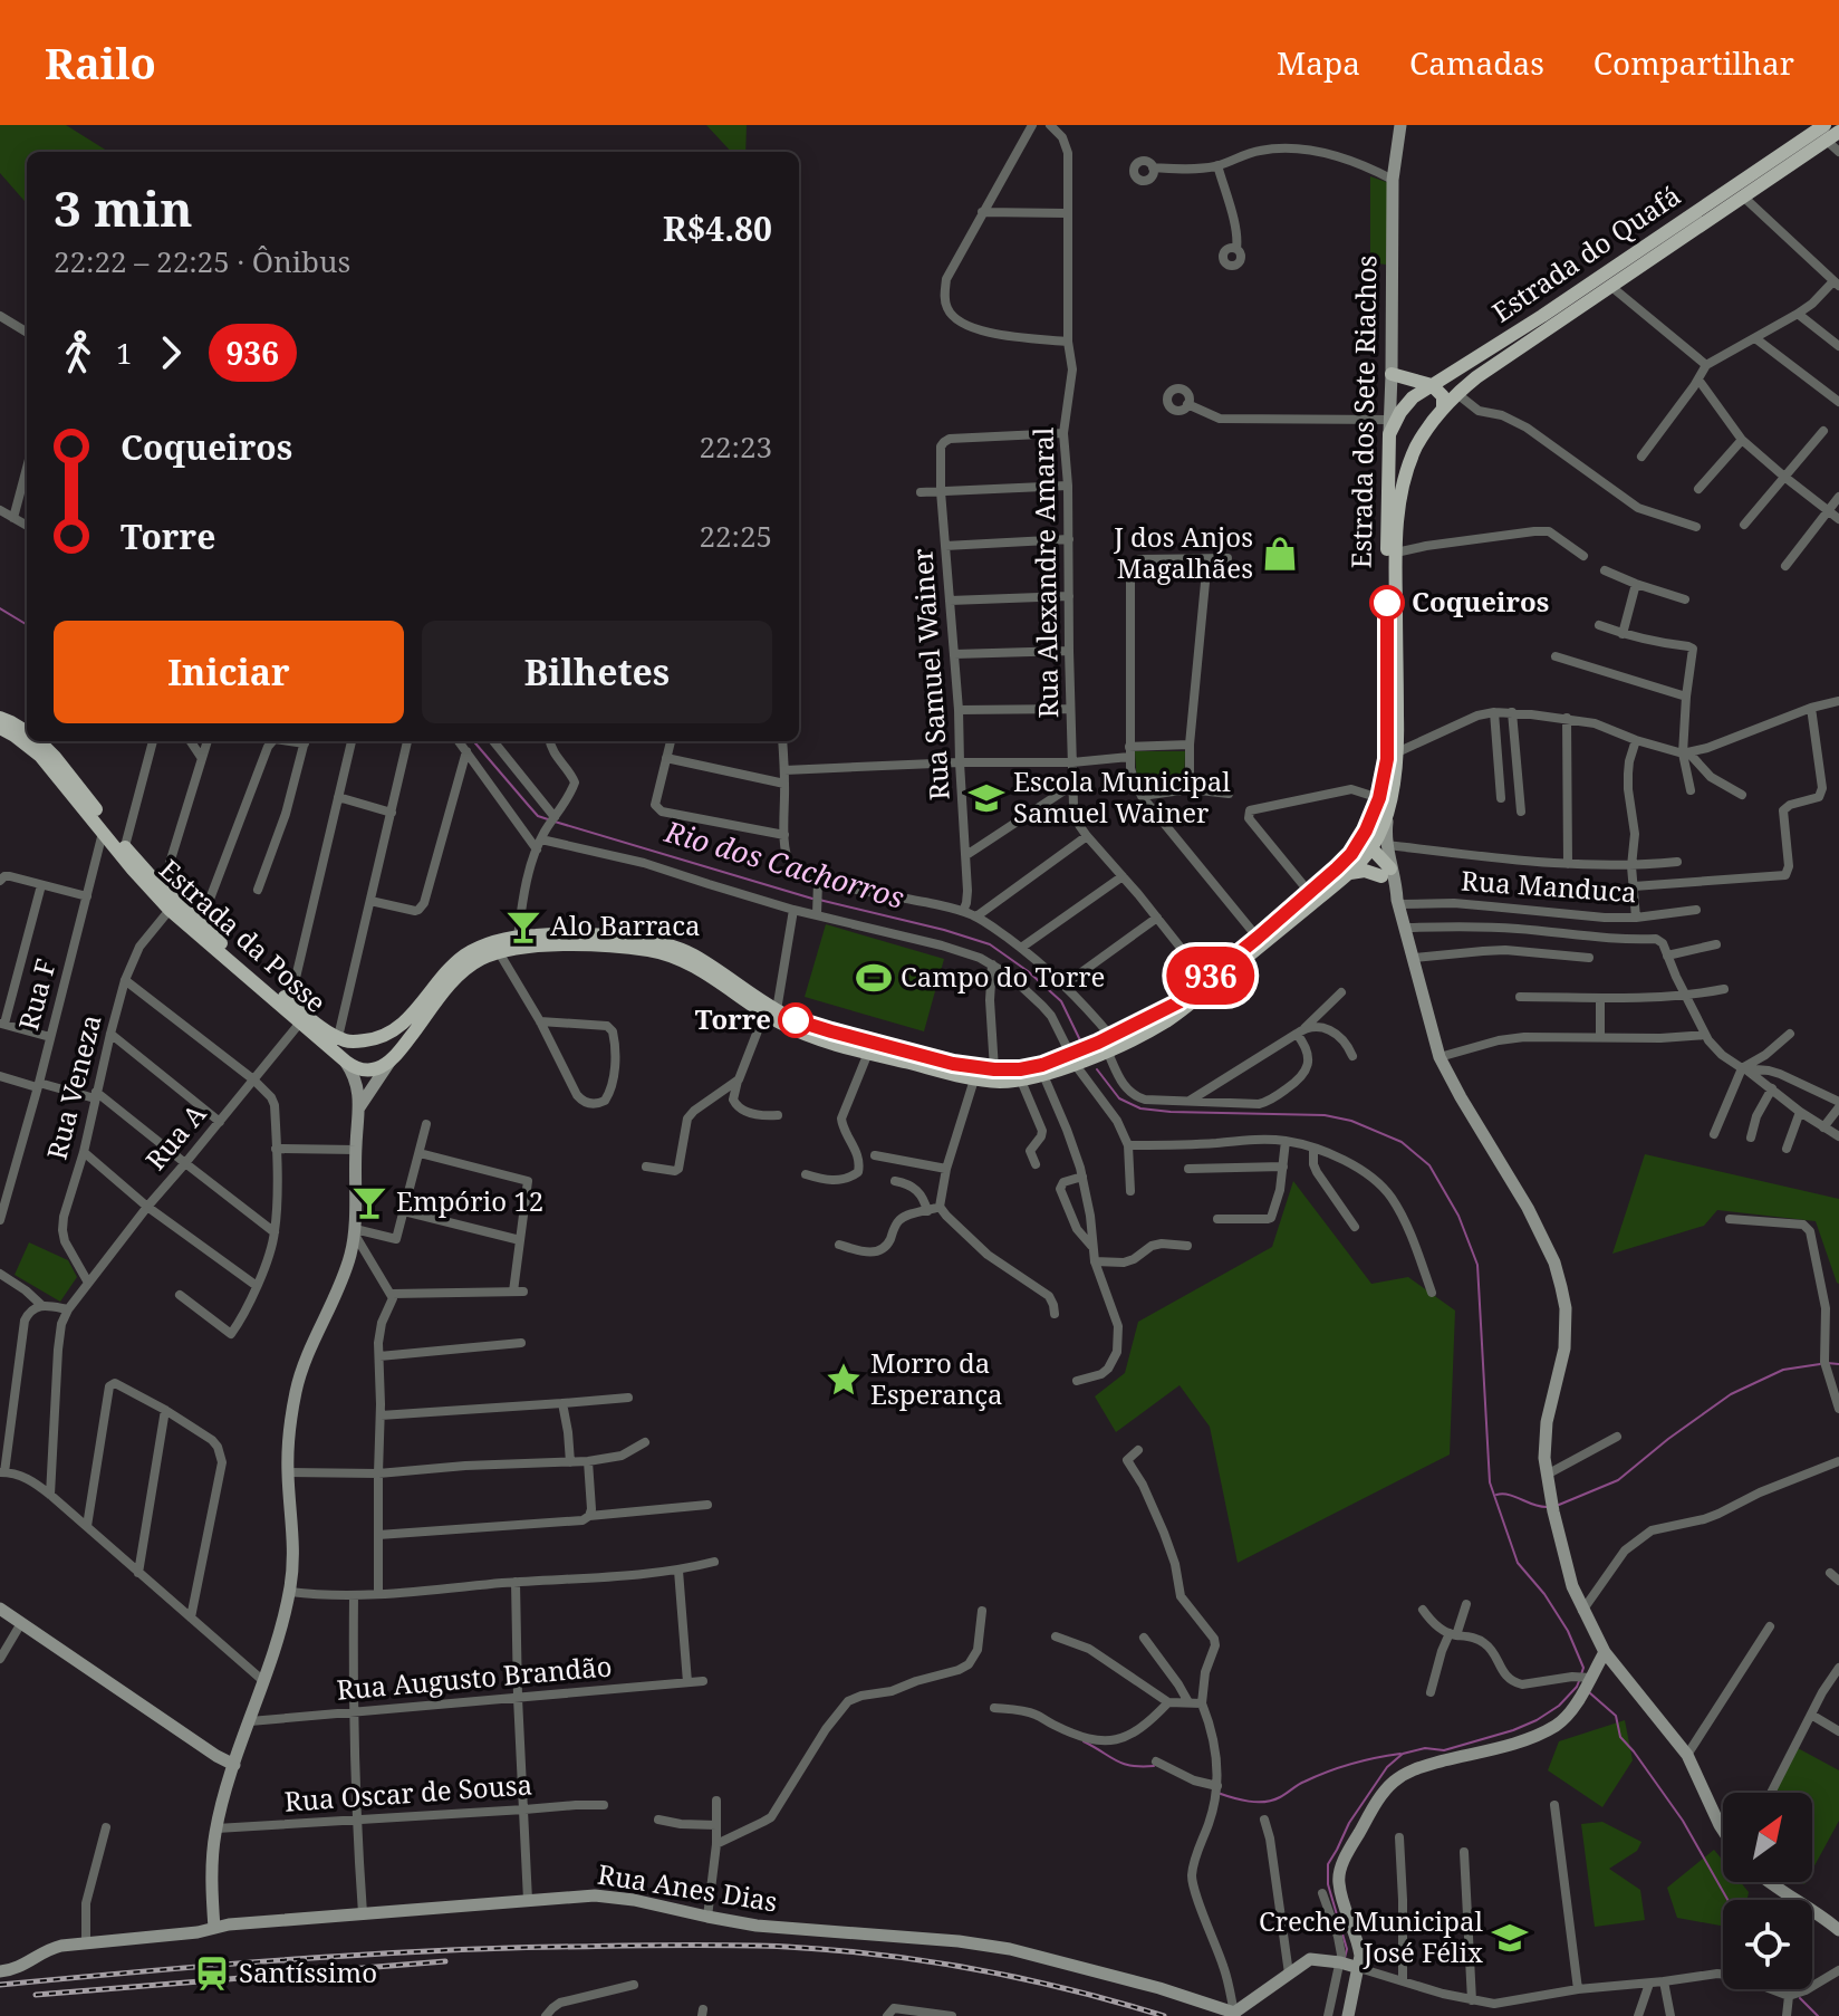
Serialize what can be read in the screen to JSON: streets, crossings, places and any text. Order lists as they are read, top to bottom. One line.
{"streets":{"main road":["Estrada do Quafá","Estrada dos Sete Riachos","Estrada da Posse"],"street":["Rua Alexandre Amaral","Rua Samuel Wainer","Rua Manduca","Rua F","Rua Veneza","Rua A","Rua Augusto Brandão","Rua Oscar de Sousa","Rua Anes Dias"]},"crossings":[["Estrada do Quafá","Estrada dos Sete Riachos"],["Rua Alexandre Amaral","Rua Samuel Wainer"],["Estrada da Posse","Rua F"],["Estrada da Posse","Rua Veneza"],["Estrada da Posse","Rua A"],["Rua Veneza","Rua A"]],"water":["Rio dos Cachorros"],"places":{"shop":["J dos Anjos Magalhães"],"other":["Coqueiros","Torre"],"school or university":["Escola Municipal Samuel Wainer","Creche Municipal José Félix"],"bar":["Alo Barraca","Empório 12"],"sports":["Campo do Torre"],"place":["Morro da Esperança"],"station":["Santíssimo"]},"lines":["bus line 936"],"north":"top right","page":{"header":"Railo","nav":["Mapa","Camadas","Compartilhar"],"on_map":"936","heading":["3 min","22:22 – 22:25 · Ônibus","R$4.80"],"legs":["1","936"],"list":[{"name":"Coqueiros","value":"22:23"},{"name":"Torre","value":"22:25"}],"buttons":["Iniciar","Bilhetes"]}}
